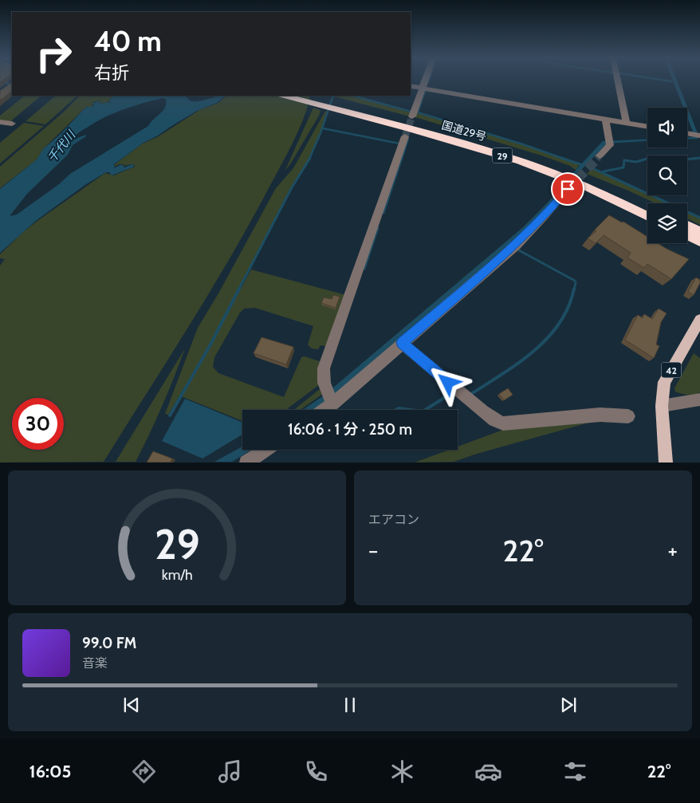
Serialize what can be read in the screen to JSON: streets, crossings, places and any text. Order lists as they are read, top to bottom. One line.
{"streets":{"highway":["国道29号","29"],"main road":["42"]},"water":["千代川"],"page":{"turn":["40 m","右折"],"limit":"30","trip":"16:06 · 1 分 · 250 m","tile":"エアコン","heat":["−","22°","+"],"song":["99.0 FM","音楽"],"tabs":["16:05","22°"],"gauge":["29","km/h"]}}
